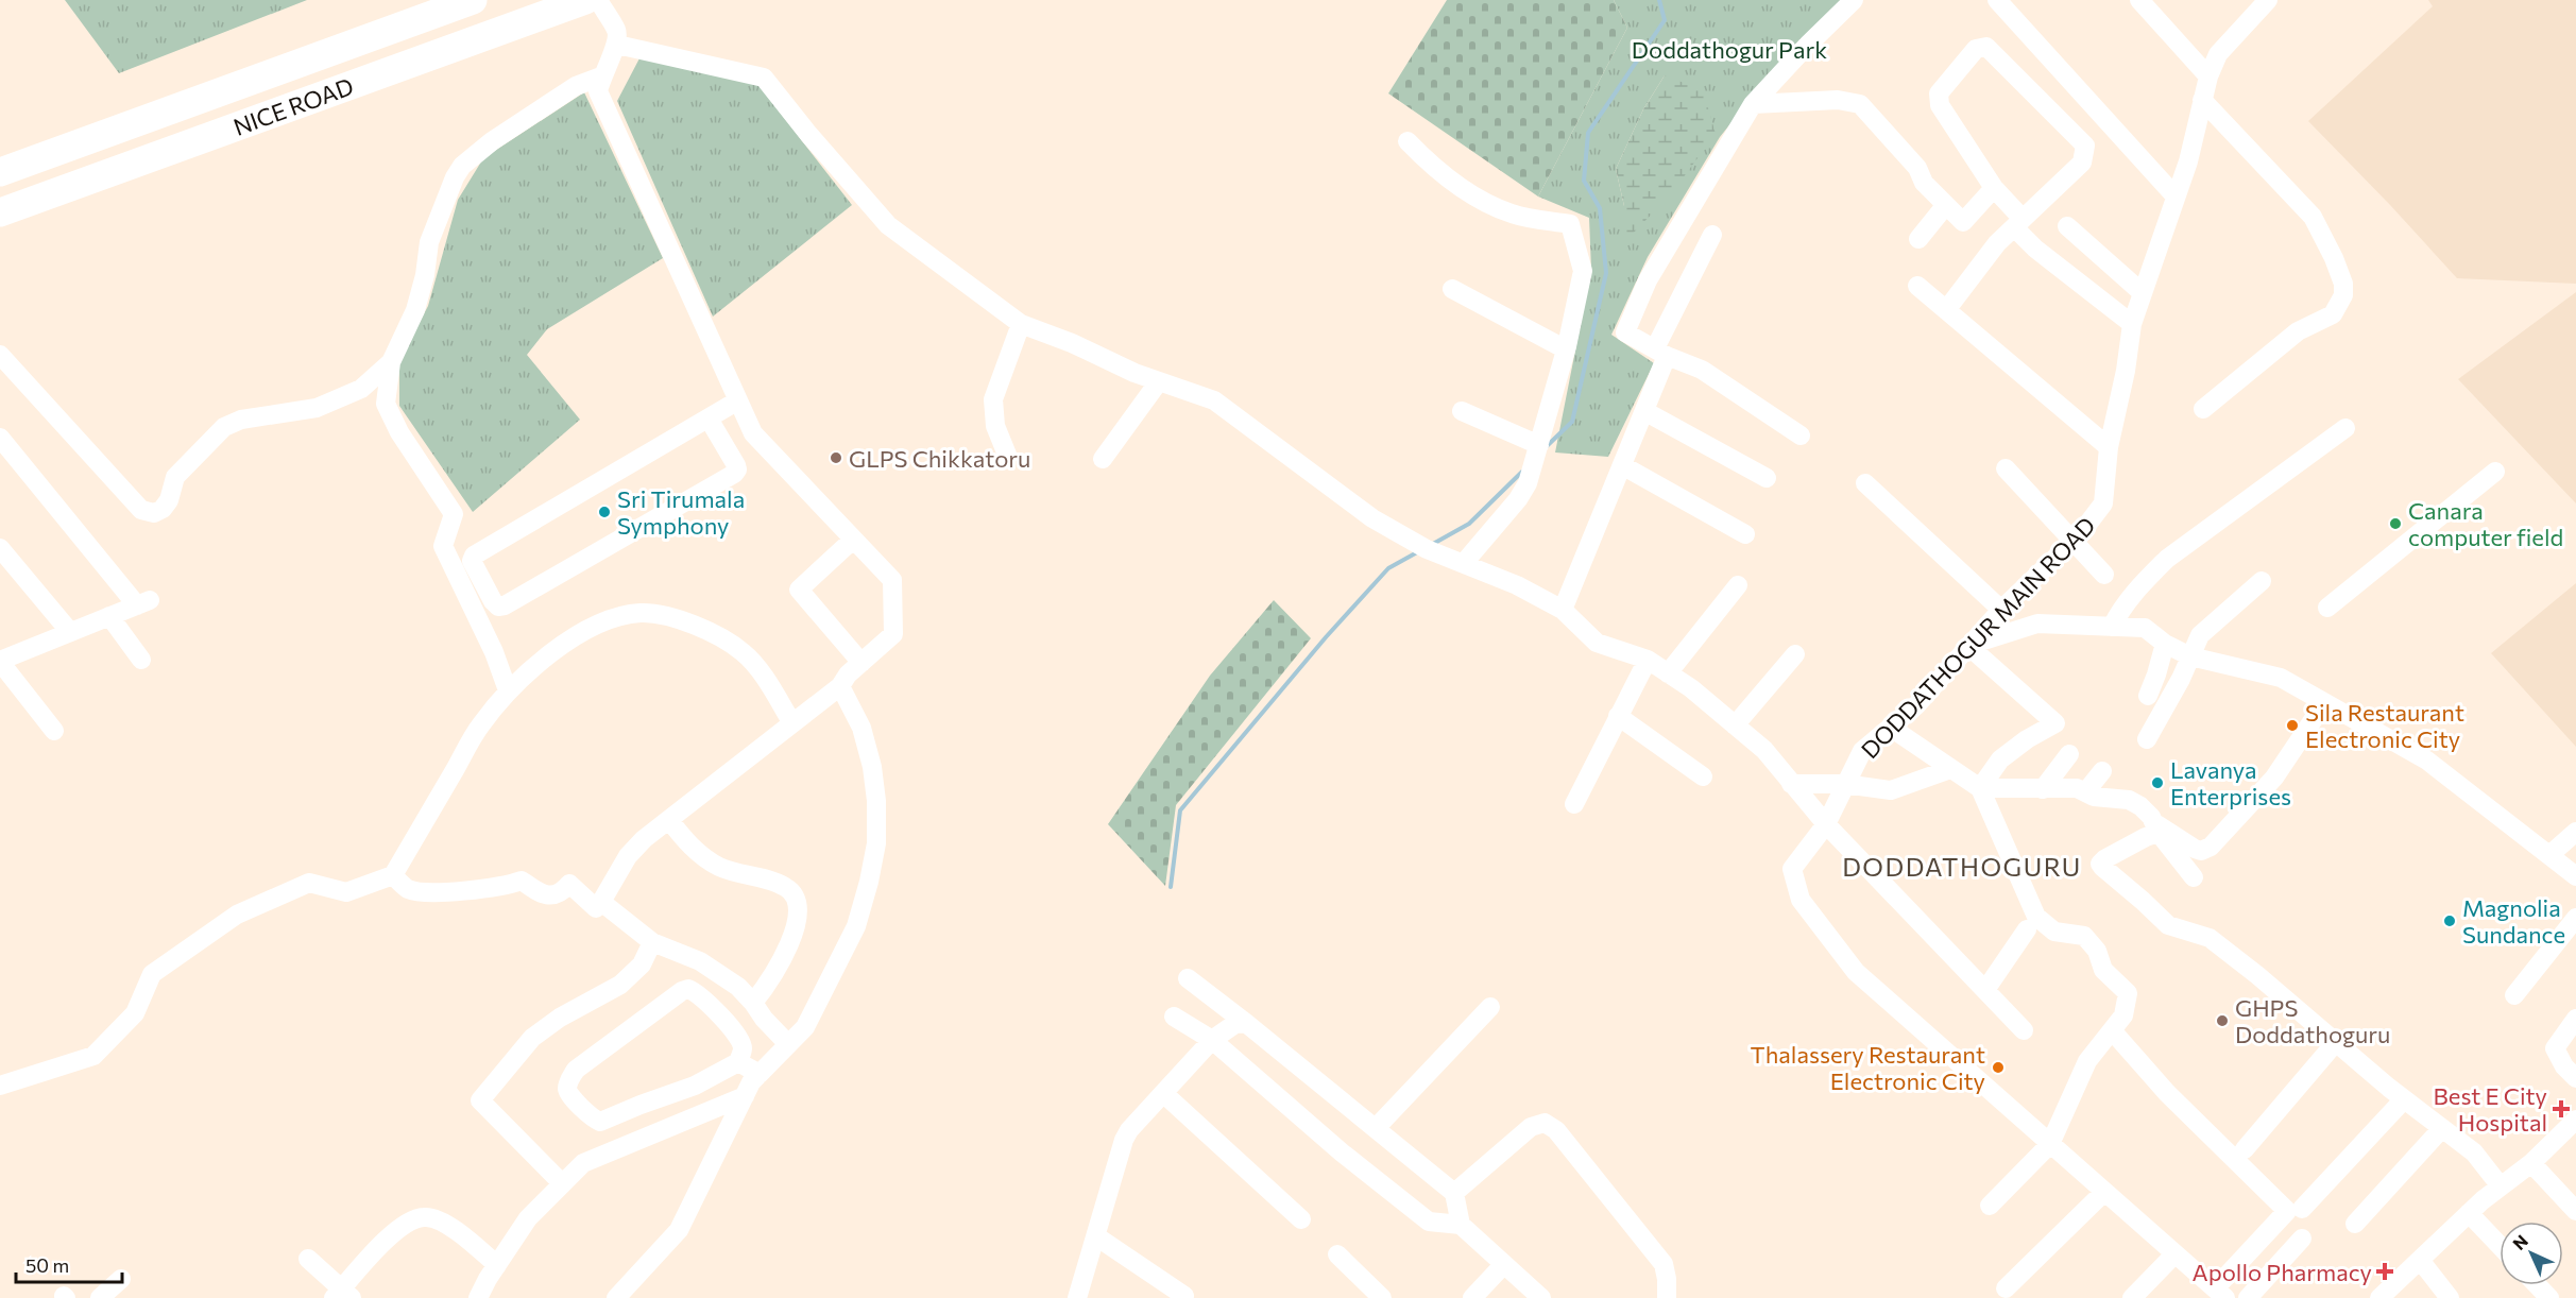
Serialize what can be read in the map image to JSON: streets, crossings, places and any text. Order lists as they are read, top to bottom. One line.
{"streets":{"highway":["NICE ROAD"],"street":["DODDATHOGUR MAIN ROAD"]},"districts":["DODDATHOGURU"],"parks":["Doddathogur Park"],"places":{"other":["GLPS Chikkatoru","Sri Tirumala Symphony","Canara computer field","Sila Restaurant Electronic City","Lavanya Enterprises","Magnolia Sundance","GHPS Doddathoguru","Thalassery Restaurant Electronic City"],"health":["Best E City Hospital","Apollo Pharmacy"]},"scale_bar":"50 m","north":"top left"}
